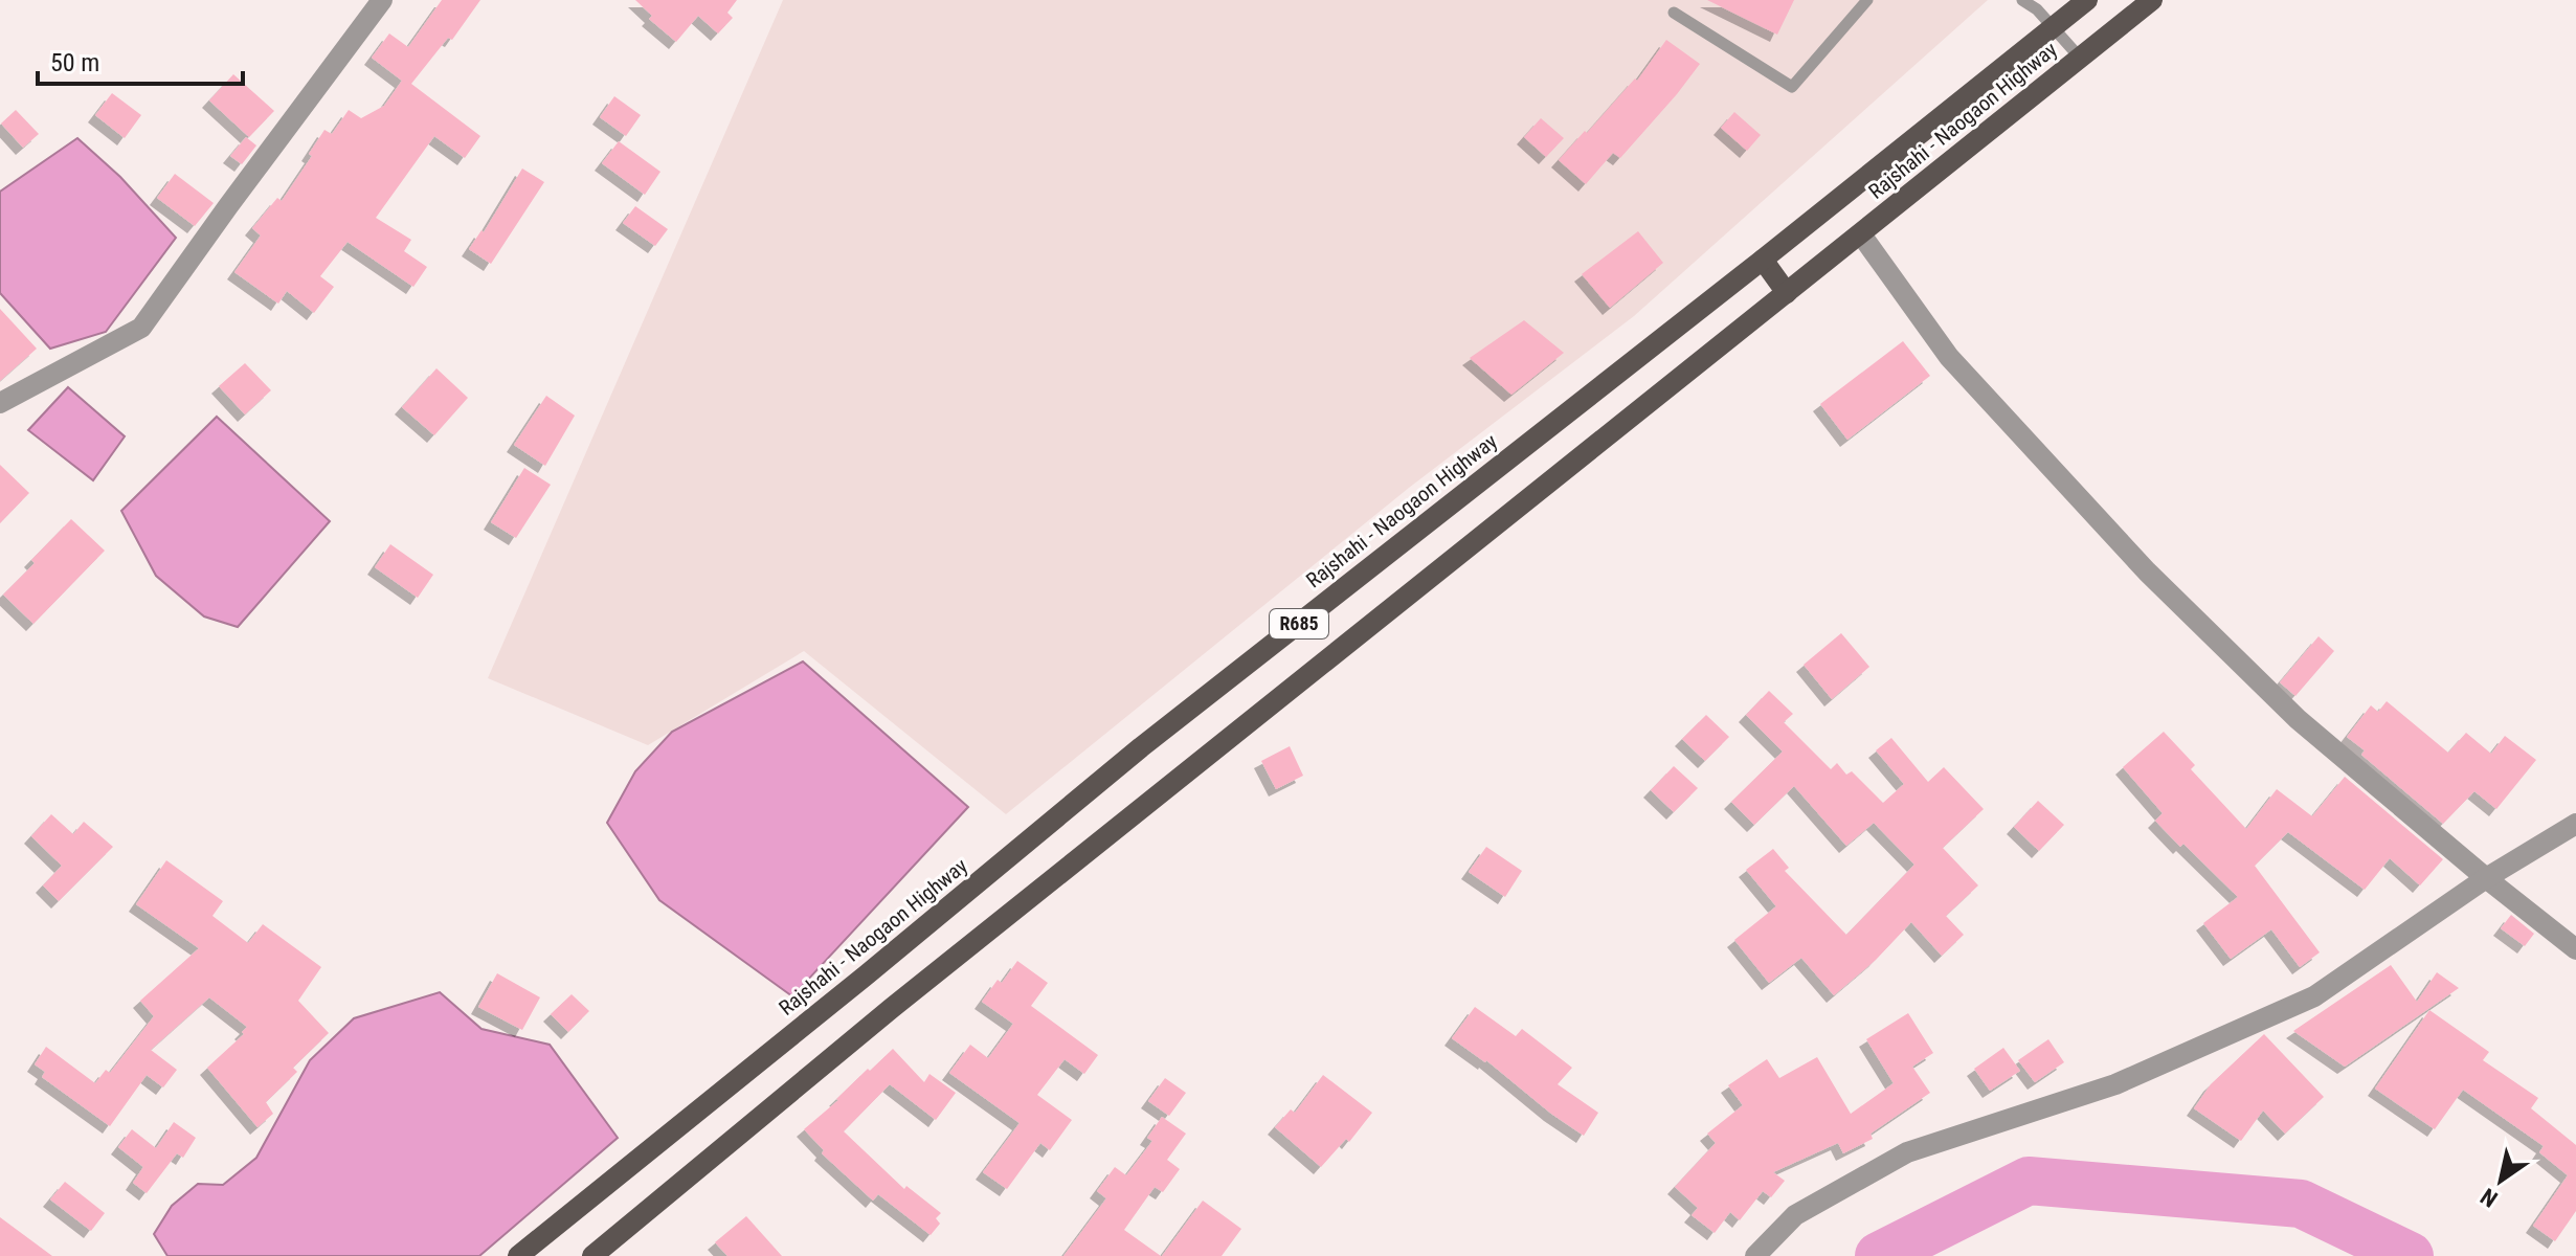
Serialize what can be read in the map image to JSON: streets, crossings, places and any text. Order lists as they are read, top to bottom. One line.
{"streets":{"main road":["Rajshahi - Naogaon Highway","R685"]},"scale_bar":"50 m","north":"bottom left"}
